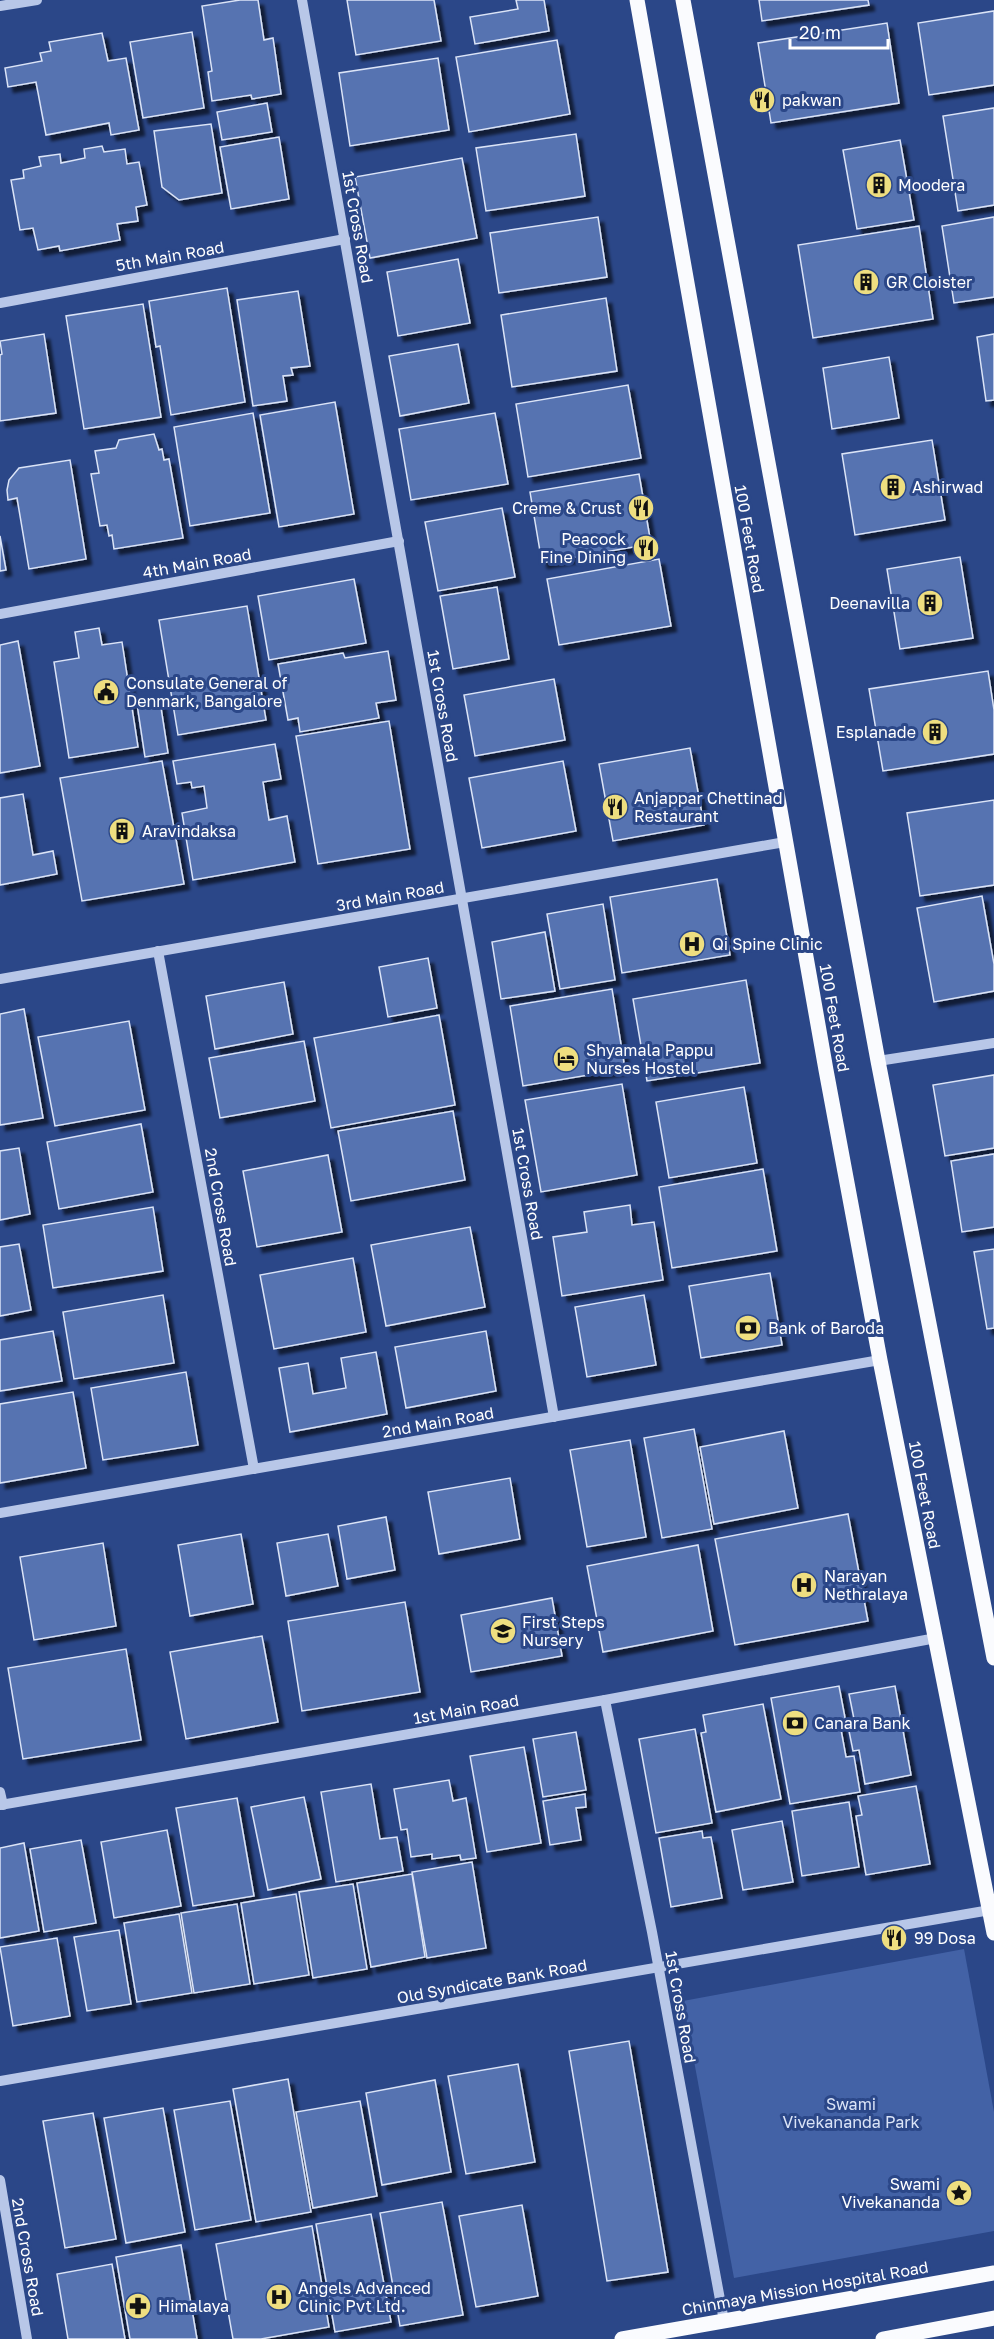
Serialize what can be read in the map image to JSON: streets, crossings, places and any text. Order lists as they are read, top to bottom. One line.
{"streets":{"main road":["100 Feet Road","Chinmaya Mission Hospital Road"],"street":["1st Cross Road","5th Main Road","4th Main Road","3rd Main Road","2nd Cross Road","2nd Main Road","1st Main Road","Old Syndicate Bank Road"]},"crossings":[["1st Cross Road","5th Main Road"],["1st Cross Road","4th Main Road"],["1st Cross Road","3rd Main Road"],["1st Cross Road","2nd Main Road"],["1st Cross Road","1st Main Road"],["1st Cross Road","Old Syndicate Bank Road"],["1st Cross Road","Chinmaya Mission Hospital Road"],["100 Feet Road","3rd Main Road"],["100 Feet Road","2nd Main Road"],["100 Feet Road","1st Main Road"],["100 Feet Road","Old Syndicate Bank Road"],["3rd Main Road","2nd Cross Road"],["2nd Cross Road","2nd Main Road"]],"parks":["Swami Vivekananda Park"],"places":{"restaurant":["pakwan","Creme & Crust","Peacock Fine Dining","Anjappar Chettinad Restaurant","99 Dosa"],"building":["Moodera","GR Cloister","Ashirwad","Deenavilla","Esplanade","Aravindaksa"],"public building":["Consulate General of Denmark, Bangalore"],"hospital":["Qi Spine Clinic","Narayan Nethralaya","Angels Advanced Clinic Pvt Ltd."],"hotel":["Shyamala Pappu Nurses Hostel"],"bank":["Bank of Baroda","Canara Bank"],"school or university":["First Steps Nursery"],"place":["Swami Vivekananda"],"pharmacy":["Himalaya"]},"scale_bar":"20 m"}
